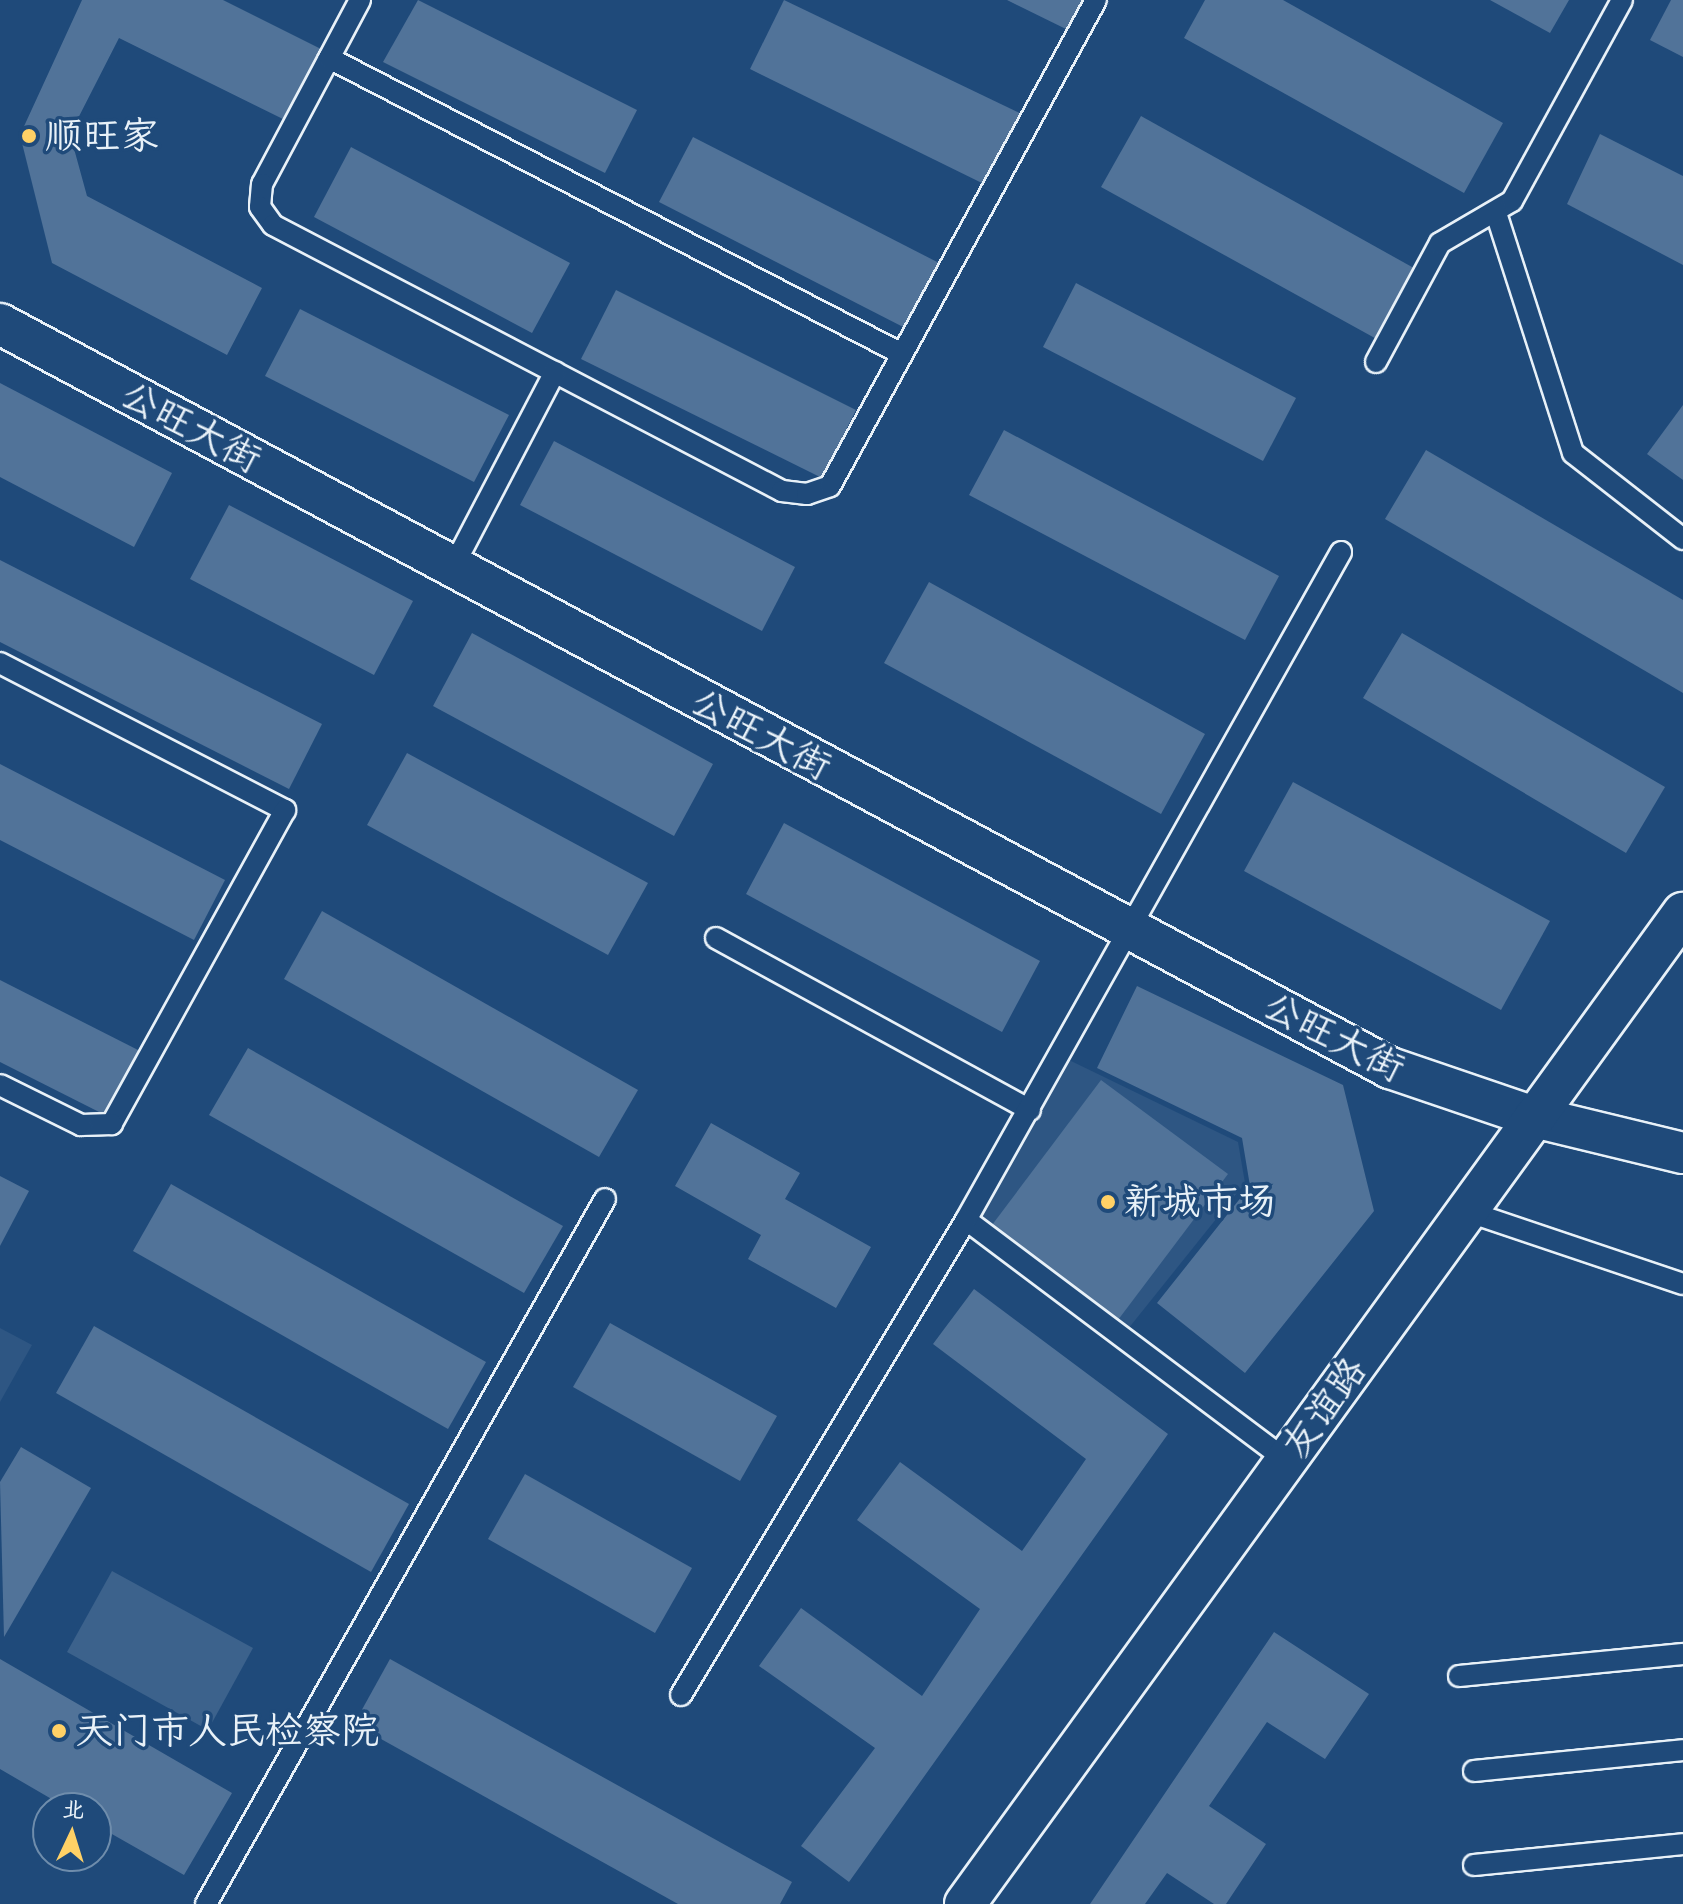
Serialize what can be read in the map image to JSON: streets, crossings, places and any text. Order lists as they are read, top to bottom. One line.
{"streets":{"street":["公旺大街","友谊路"]},"crossings":[["公旺大街","友谊路"]],"places":["顺旺家","新城市场","天门市人民检察院"],"north":"top"}
